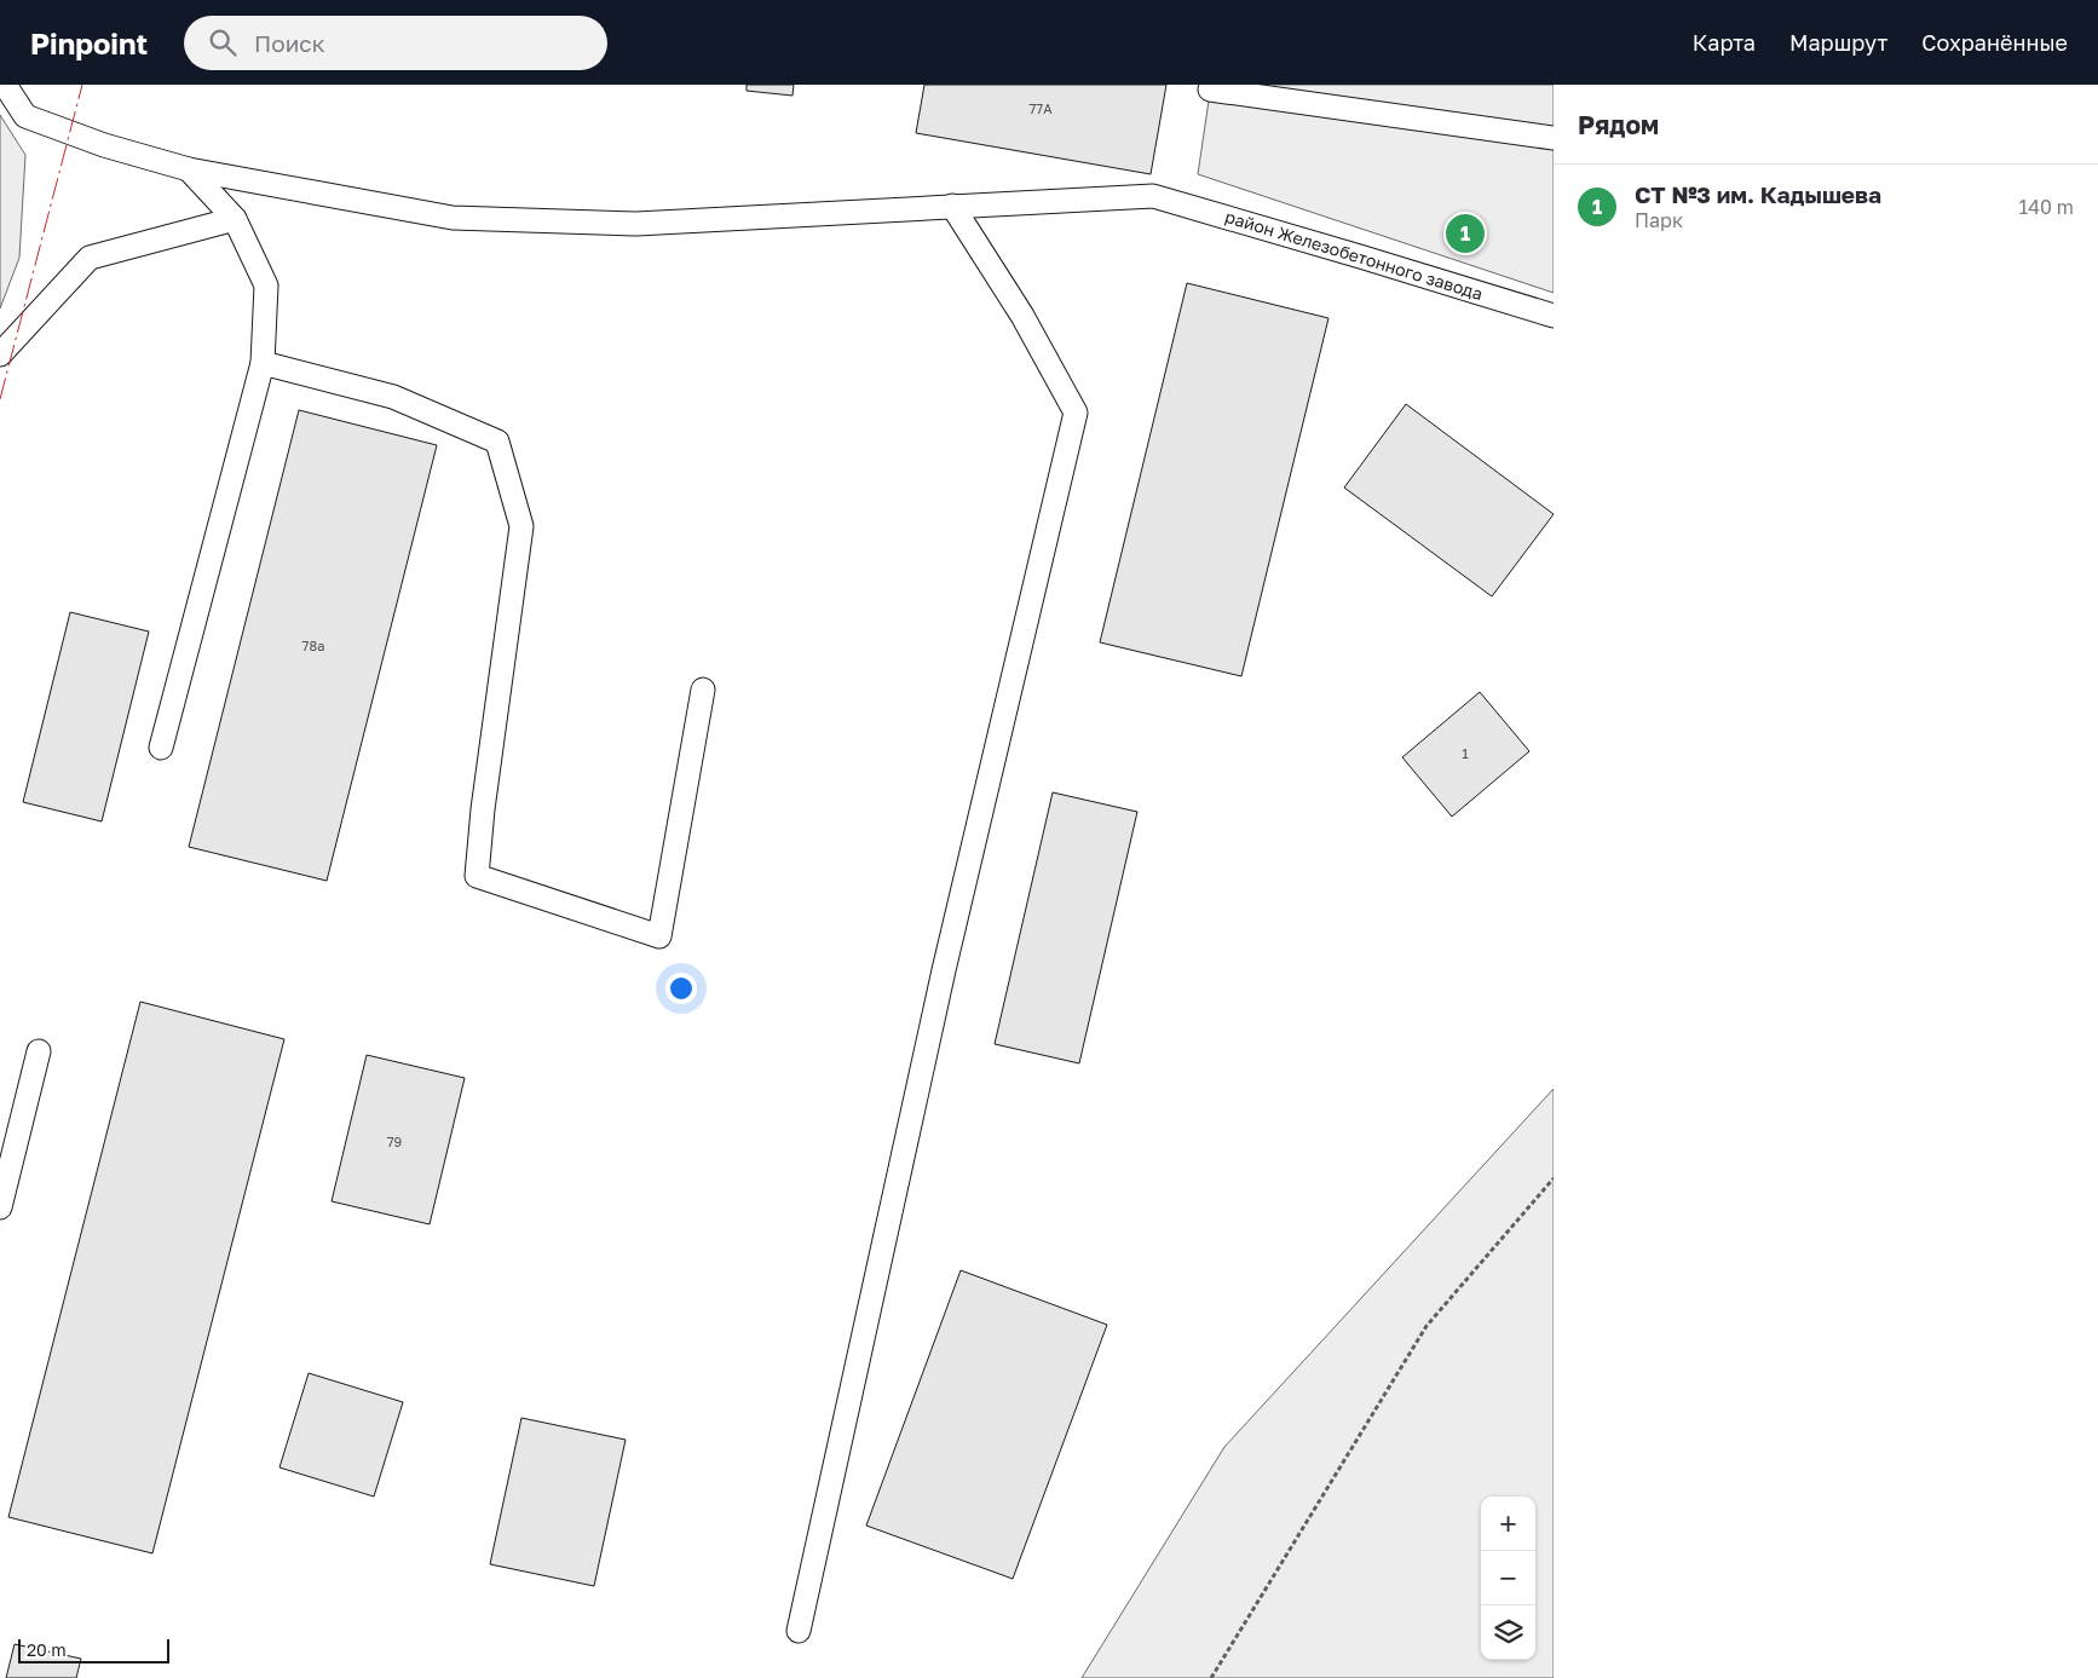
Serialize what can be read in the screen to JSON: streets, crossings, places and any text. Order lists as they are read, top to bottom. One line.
{"streets":{"lane":["район Железобетонного завода"]},"house_numbers":["77А","78а","1","79"],"scale_bar":"20 m","page":{"header":"Pinpoint","search":"Поиск","nav":["Карта","Маршрут","Сохранённые"],"heading":"Рядом","list":[{"mark":"1","name":"СТ №3 им. Кадышева","note":"Парк","value":"140 m"}],"pins":"1","map_buttons":["+","−"],"scale":"20 m"}}
